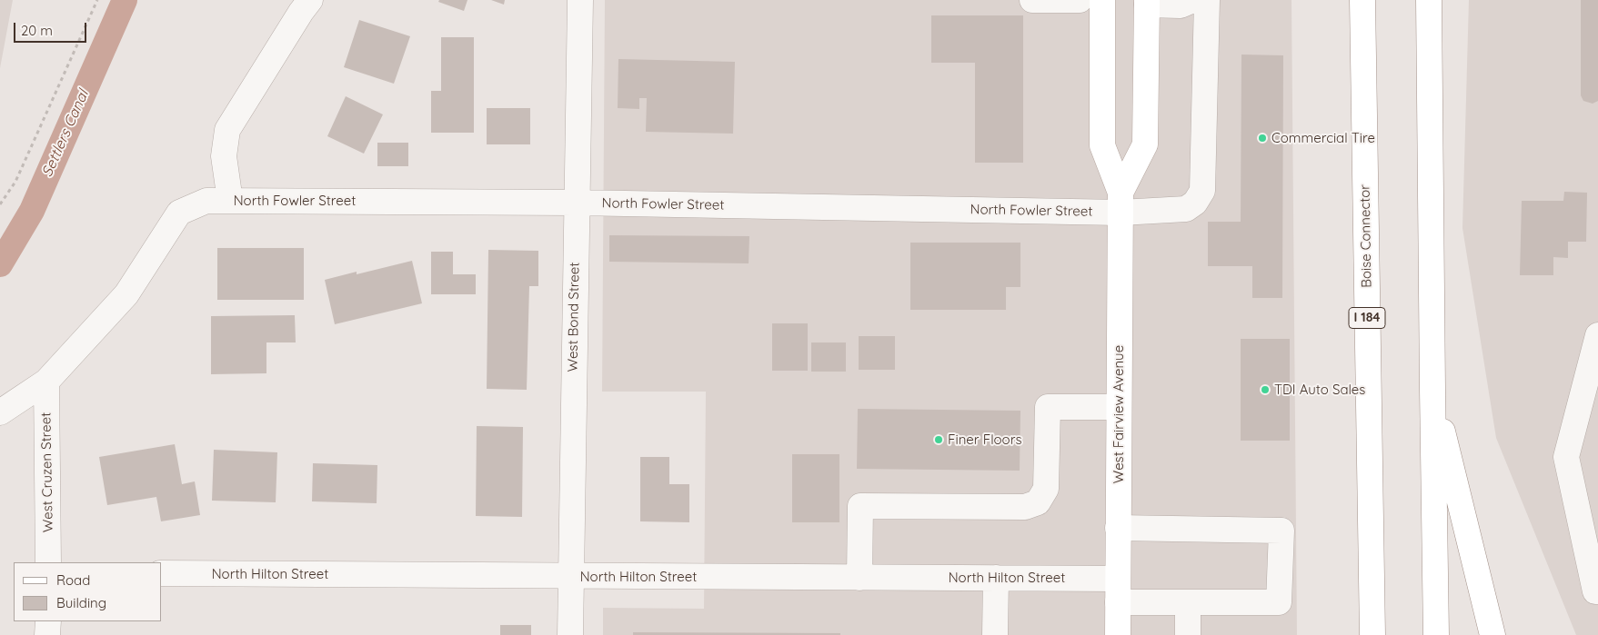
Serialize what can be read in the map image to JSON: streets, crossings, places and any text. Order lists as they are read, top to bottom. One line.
{"streets":{"main road":["Boise Connector","I 184","West Fairview Avenue"],"street":["North Fowler Street","West Bond Street","West Cruzen Street","North Hilton Street"]},"crossings":[["North Fowler Street","West Bond Street"],["North Fowler Street","West Fairview Avenue"],["West Bond Street","North Hilton Street"],["West Fairview Avenue","North Hilton Street"]],"water":["Settlers Canal"],"places":["Commercial Tire","TDI Auto Sales","Finer Floors"],"legend":["Road","Building"],"scale_bar":"20 m"}
